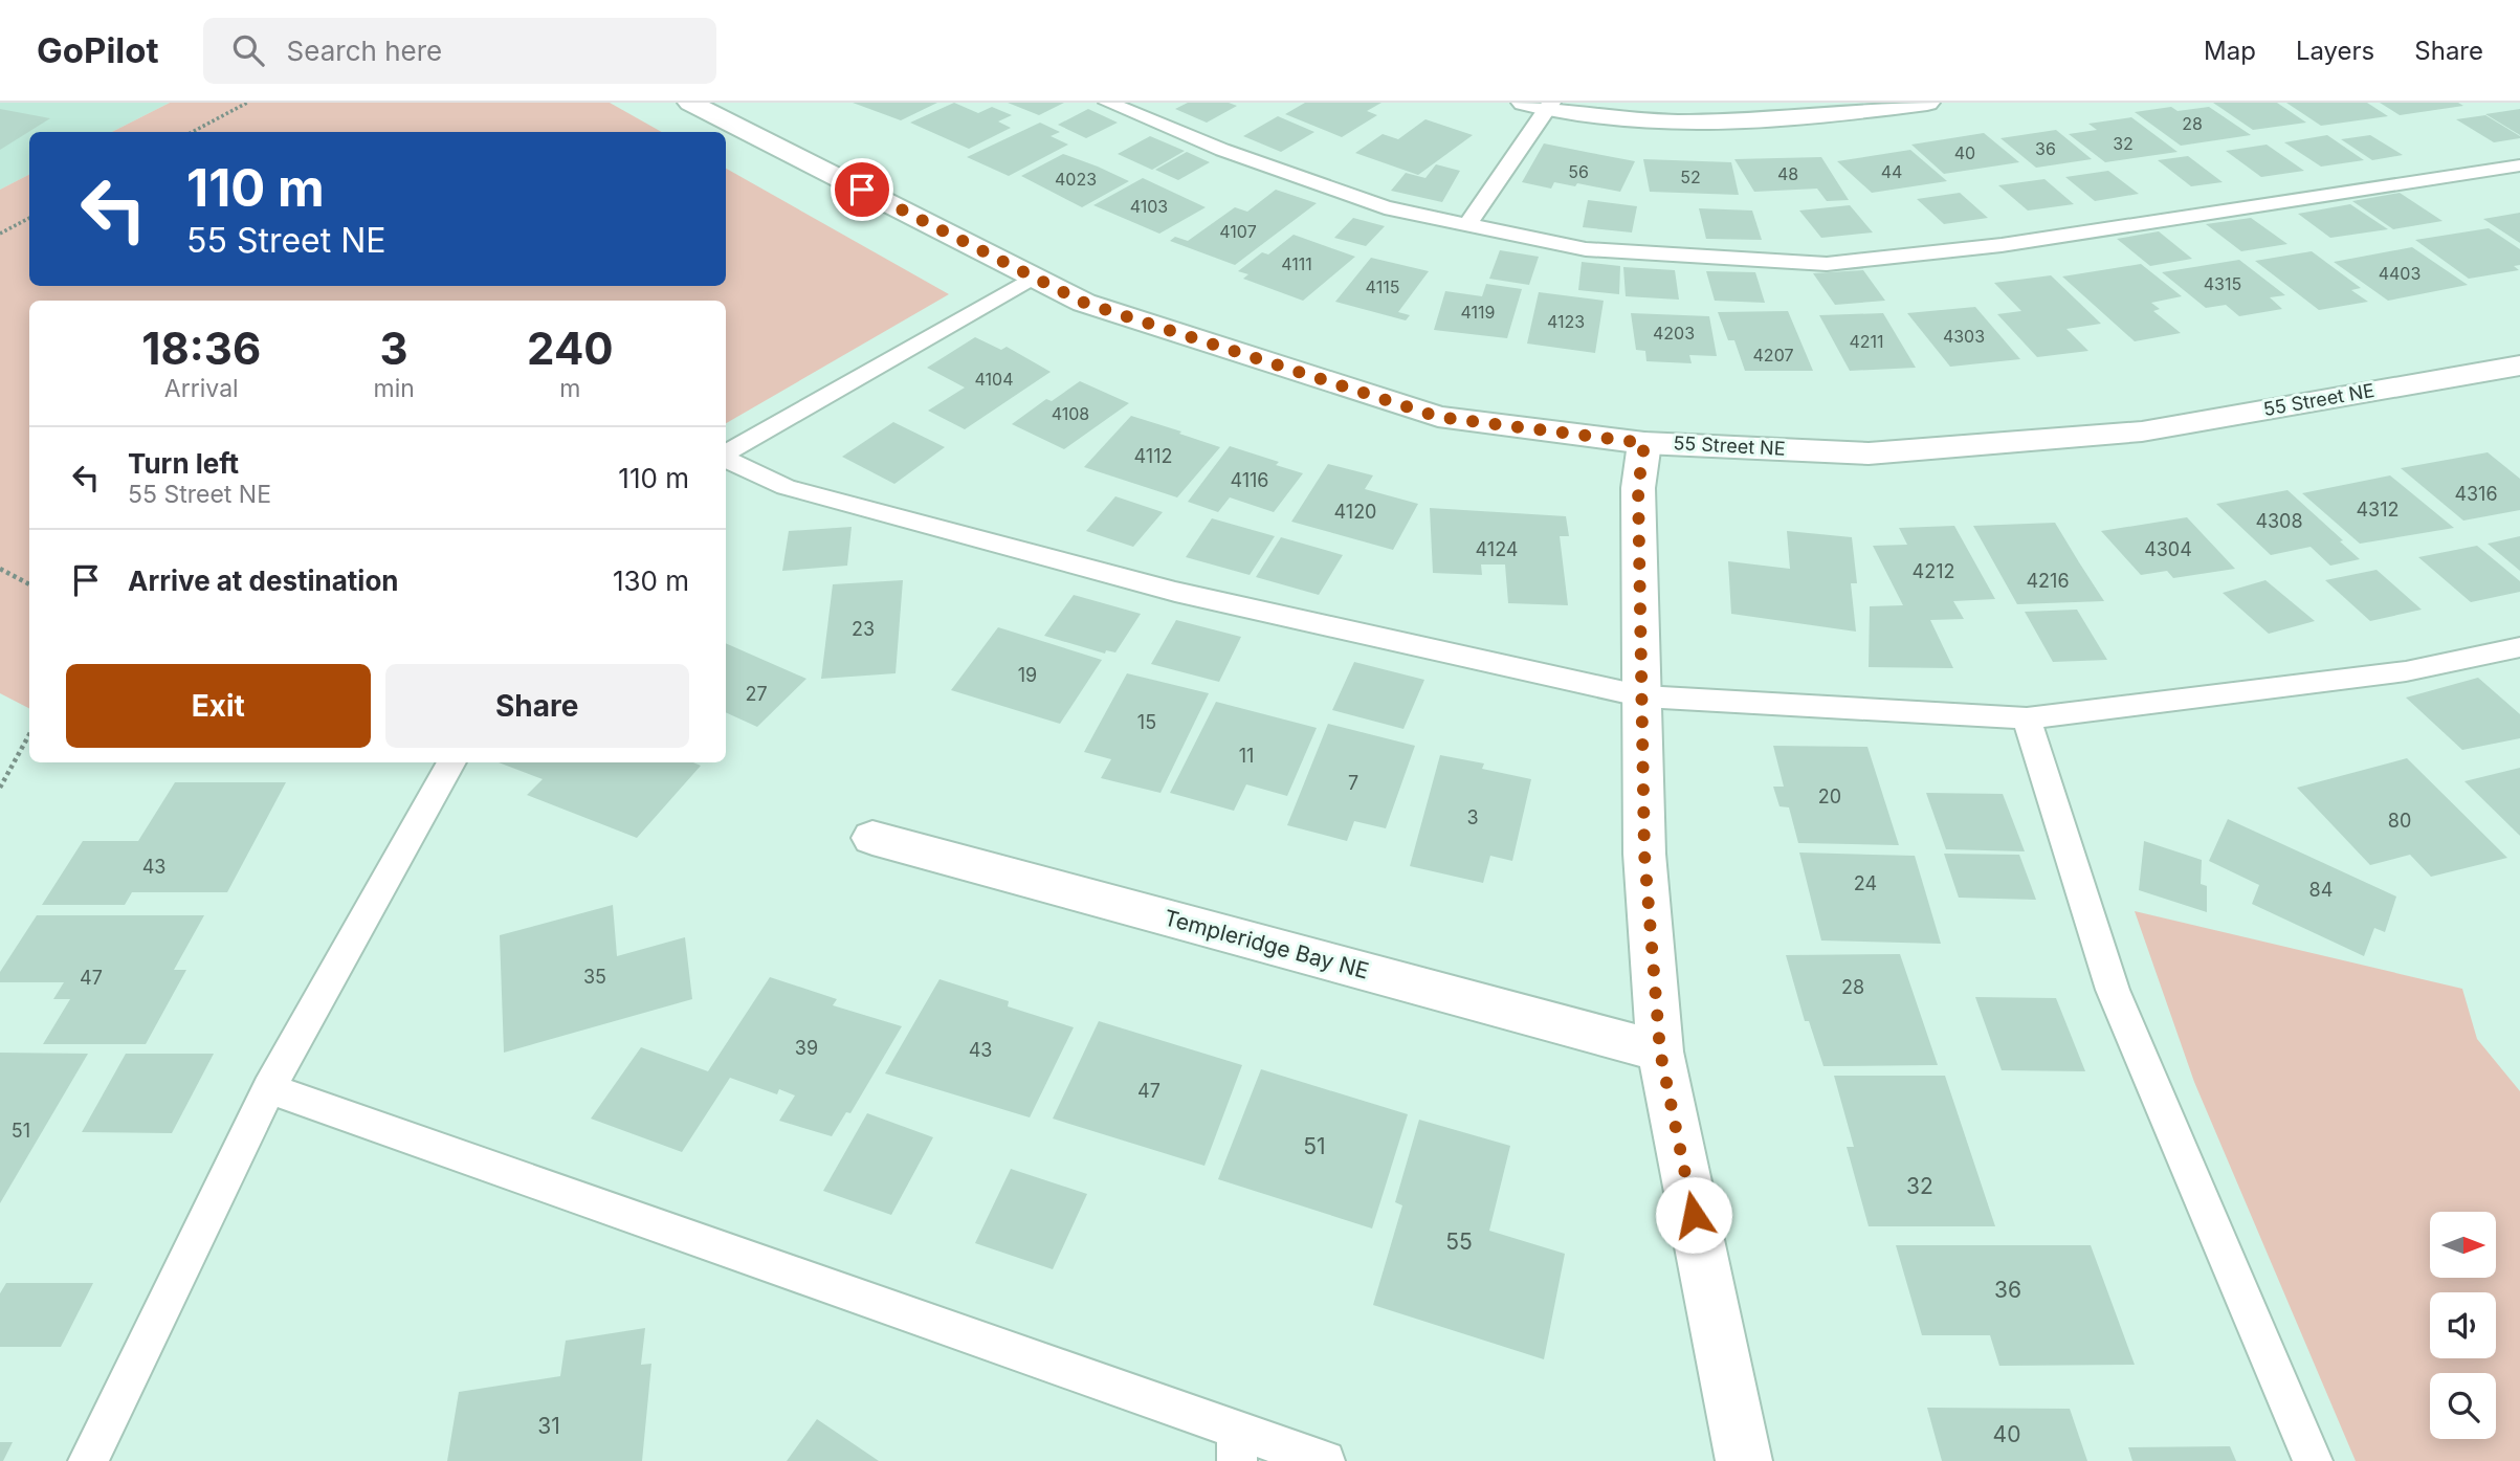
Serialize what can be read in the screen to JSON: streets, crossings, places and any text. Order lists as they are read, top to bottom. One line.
{"streets":{"street":["55 Street NE","Templeridge Bay NE"]},"house_numbers":["28","32","36","40","56","44","48","52","4023","4103","4107","4111","4403","4315","4115","4119","4123","4203","4303","4211","4207","4104","4108","4112","4116","4316","4312","4120","4308","4124","4304","4212","4216","23","19","27","15","11","7","20","3","80","43","24","84","35","47","28","39","43","47","51","51","32","55","36","31","40"],"north":"right","page":{"header":"GoPilot","search":"Search here","nav":["Map","Layers","Share"],"turn":["110 m","55 Street NE"],"eta":["18:36","Arrival","3","min","240","m"],"list":[{"name":"Turn left","note":"55 Street NE","value":"110 m"},{"name":"Arrive at destination","value":"130 m"}],"buttons":["Exit","Share"]}}
